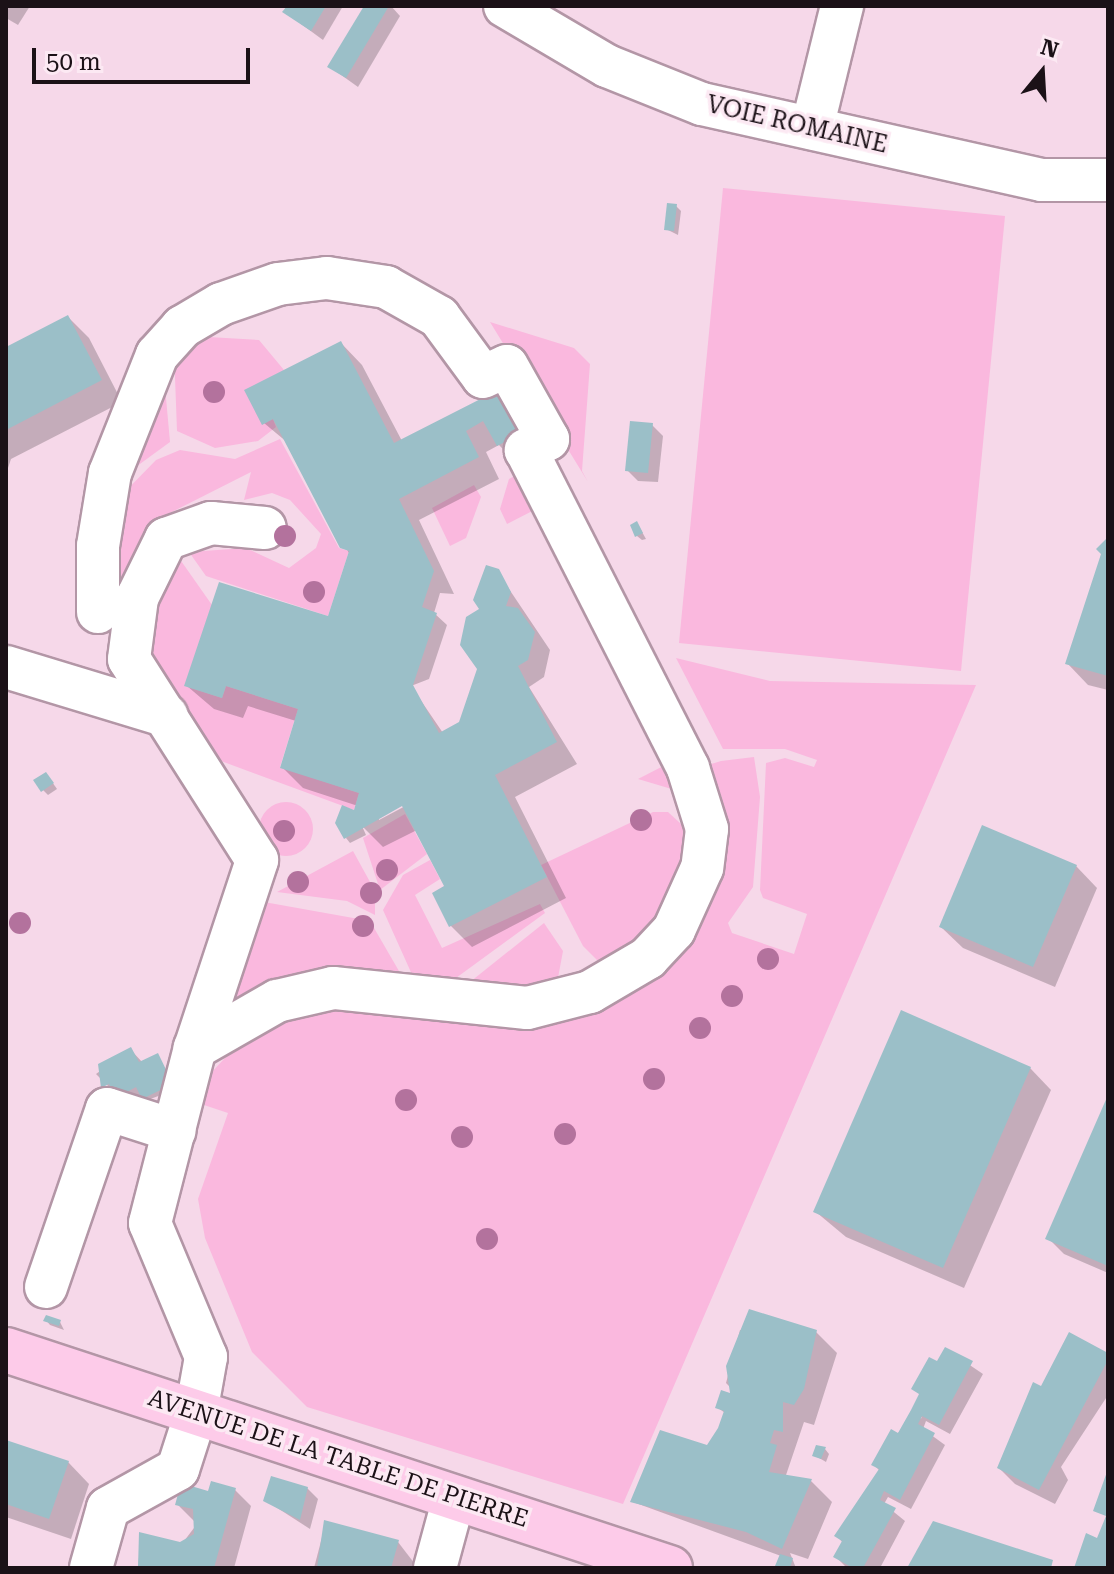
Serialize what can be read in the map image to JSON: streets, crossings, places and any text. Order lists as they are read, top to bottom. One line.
{"streets":{"main road":["AVENUE DE LA TABLE DE PIERRE"],"street":["VOIE ROMAINE"]},"scale_bar":"50 m","north":"top"}
